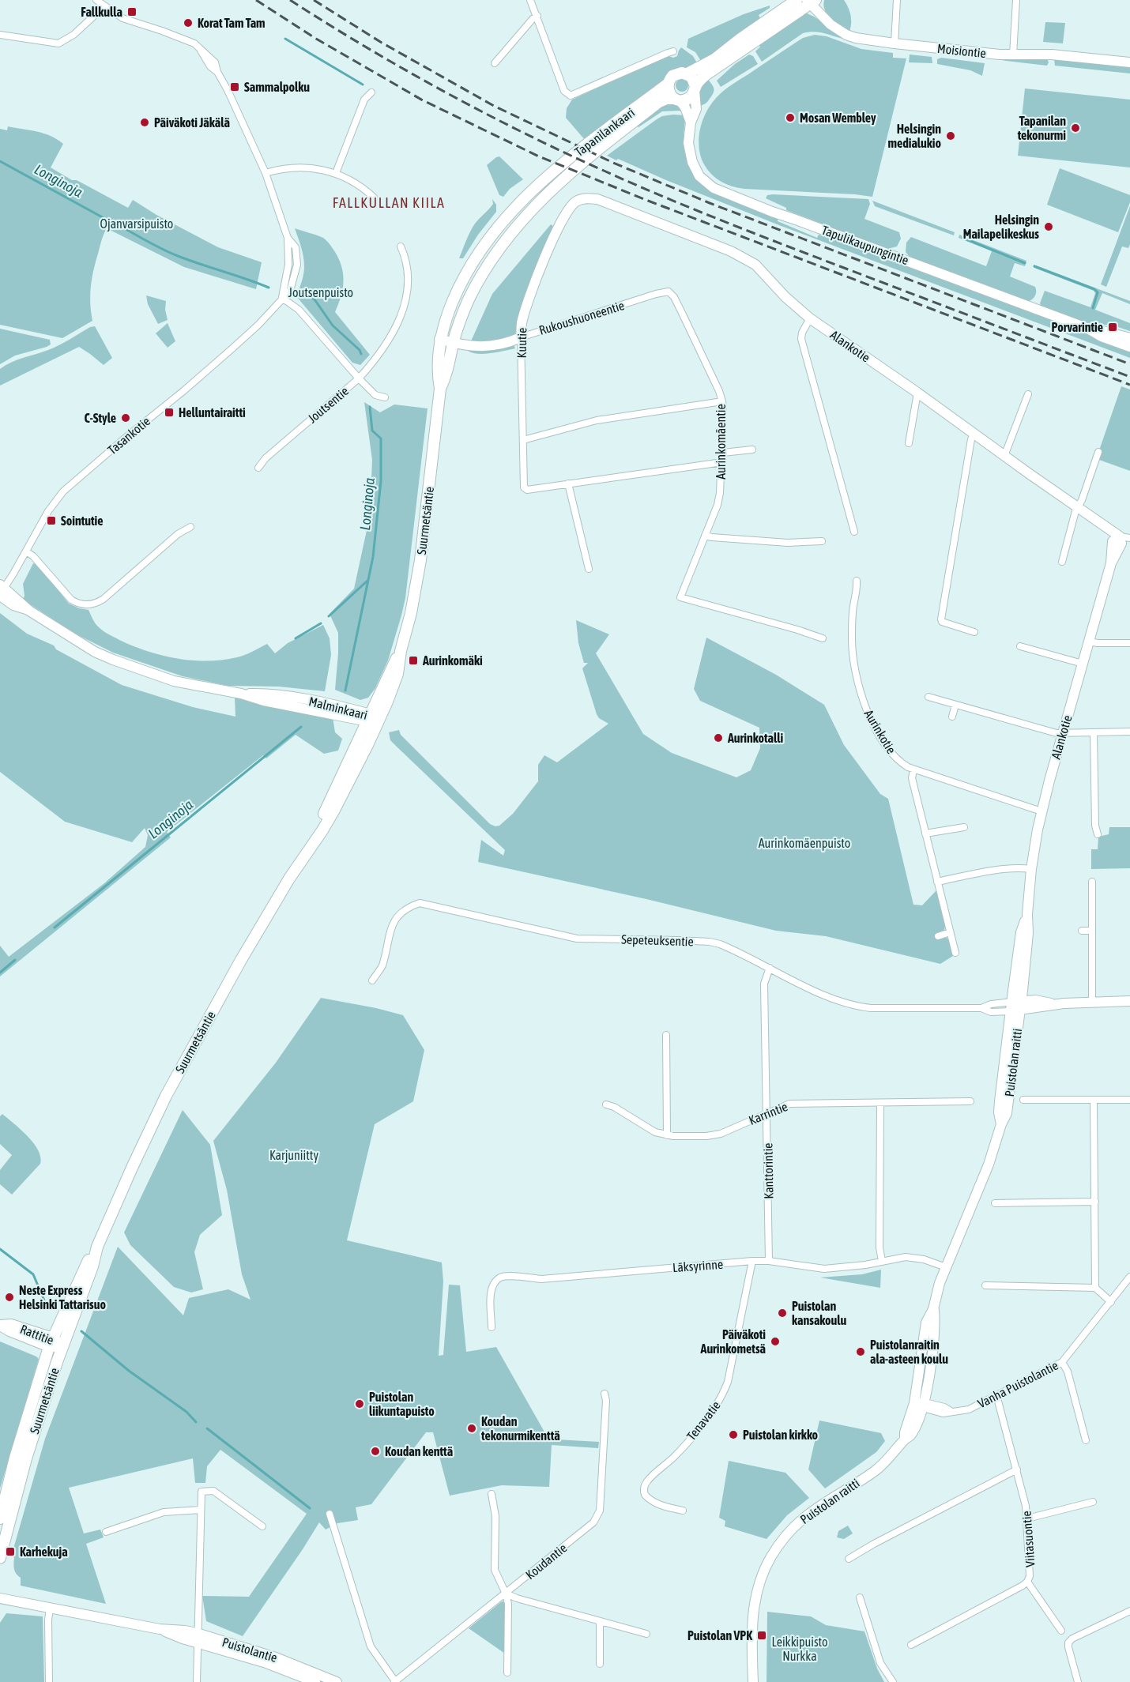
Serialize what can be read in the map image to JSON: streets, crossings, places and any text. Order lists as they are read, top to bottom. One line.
{"streets":{"main road":["Moisiontie","Tapanilankaari","Tapulikaupungintie","Rukoushuoneentie","Kuutie","Alankotie","Suurmetsäntie","Malminkaari","Puistolan raitti","Rattitie","Puistolantie"],"street":["Joutsentie","Tasankotie","Aurinkomäentie","Aurinkotie","Sepeteuksentie","Karrintie","Kanttorintie","Läksyrinne","Vanha Puistolantie","Tenavatie","Viitasuontie","Koudantie"]},"crossings":[["Tapanilankaari","Tapulikaupungintie"],["Tapanilankaari","Suurmetsäntie"],["Rukoushuoneentie","Kuutie"],["Rukoushuoneentie","Aurinkomäentie"],["Rukoushuoneentie","Suurmetsäntie"],["Kuutie","Alankotie"],["Alankotie","Aurinkotie"],["Alankotie","Sepeteuksentie"],["Alankotie","Puistolan raitti"],["Joutsentie","Tasankotie"],["Tasankotie","Malminkaari"],["Suurmetsäntie","Malminkaari"],["Suurmetsäntie","Rattitie"],["Sepeteuksentie","Puistolan raitti"],["Sepeteuksentie","Kanttorintie"],["Puistolan raitti","Läksyrinne"],["Puistolan raitti","Vanha Puistolantie"],["Karrintie","Kanttorintie"],["Kanttorintie","Läksyrinne"],["Läksyrinne","Tenavatie"],["Vanha Puistolantie","Viitasuontie"]],"districts":["FALLKULLAN KIILA"],"water":["Longinoja"],"parks":["Ojanvarsipuisto","Joutsenpuisto","Aurinkomäenpuisto","Karjuniitty","Leikkipuisto Nurkka"],"places":{"transit":["Fallkulla","Sammalpolku","Porvarintie","Helluntairaitti","Sointutie","Aurinkomäki","Karhekuja","Puistolan VPK"],"other":["Korat Tam Tam","Mosan Wembley","Päiväkoti Jäkälä","Tapanilan tekonurmi","Helsingin medialukio","Helsingin Mailapelikeskus","C-Style","Aurinkotalli","Neste Express Helsinki Tattarisuo","Puistolan kansakoulu","Päiväkoti Aurinkometsä","Puistolanraitin ala-asteen koulu","Puistolan liikuntapuisto","Koudan tekonurmikenttä","Puistolan kirkko","Koudan kenttä"]}}
